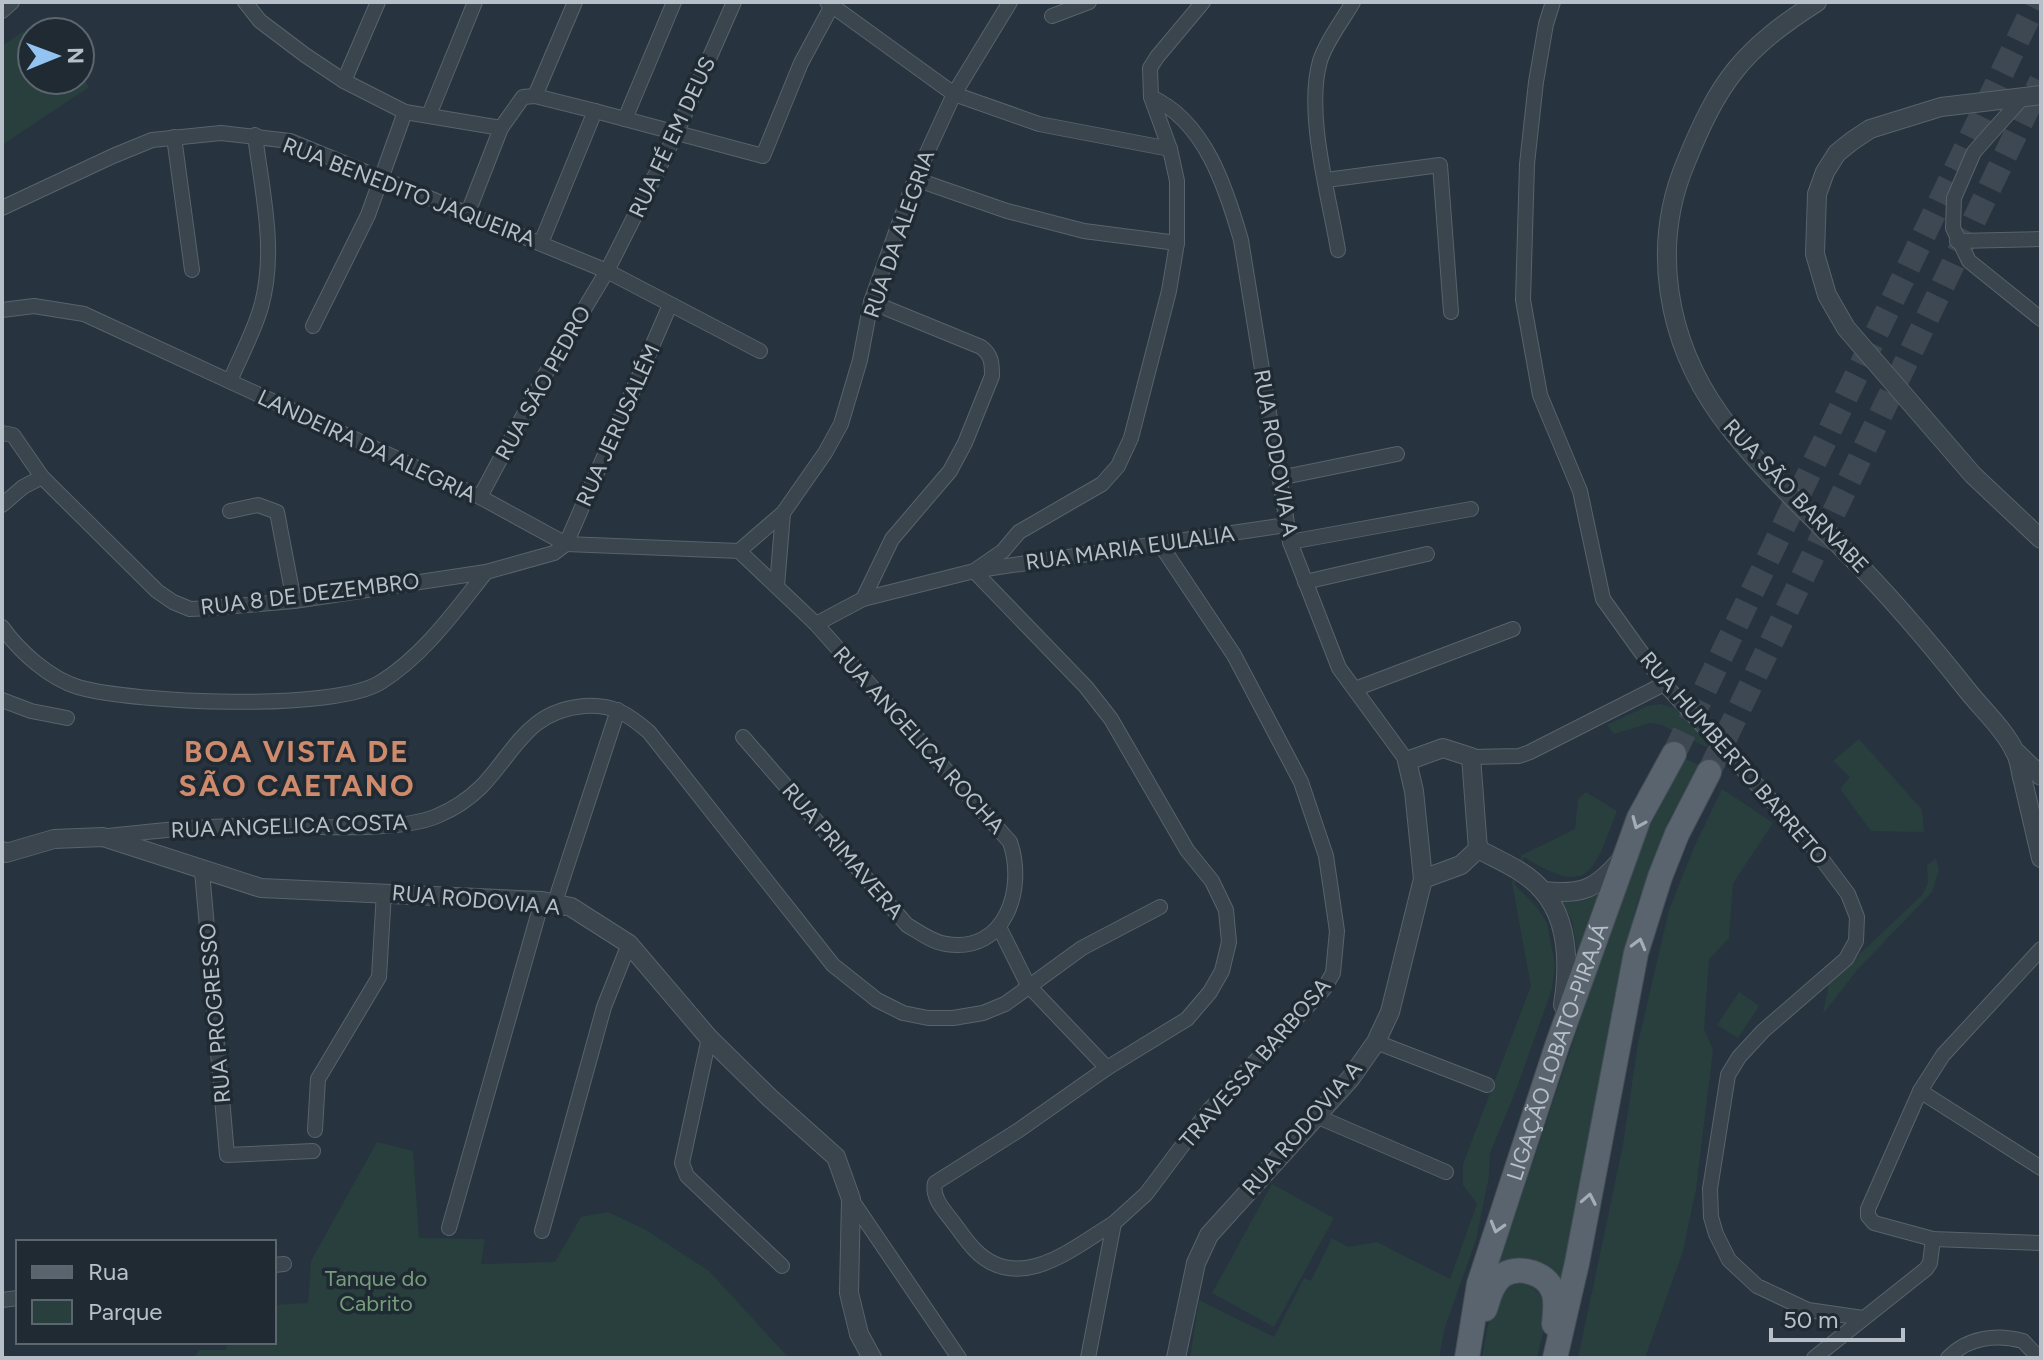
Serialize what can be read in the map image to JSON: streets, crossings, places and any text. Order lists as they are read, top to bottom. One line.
{"streets":{"main road":["LIGAÇÃO LOBATO-PIRAJÁ"],"street":["RUA FÉ EM DEUS","RUA BENEDITO JAQUEIRA","RUA DA ALEGRIA","RUA SÃO PEDRO","RUA JERUSALÉM","LANDEIRA DA ALEGRIA","RUA RODOVIA A","RUA SÃO BARNABE","RUA MARIA EULALIA","RUA 8 DE DEZEMBRO","RUA ANGELICA ROCHA","RUA HUMBERTO BARRETO","RUA ANGELICA COSTA","RUA PRIMAVERA","RUA PROGRESSO","TRAVESSA BARBOSA"]},"crossings":[["RUA FÉ EM DEUS","RUA BENEDITO JAQUEIRA"],["RUA FÉ EM DEUS","RUA SÃO PEDRO"],["RUA BENEDITO JAQUEIRA","RUA SÃO PEDRO"],["RUA BENEDITO JAQUEIRA","RUA JERUSALÉM"],["RUA DA ALEGRIA","LANDEIRA DA ALEGRIA"],["RUA DA ALEGRIA","RUA ANGELICA ROCHA"],["RUA SÃO PEDRO","LANDEIRA DA ALEGRIA"],["RUA JERUSALÉM","LANDEIRA DA ALEGRIA"],["RUA JERUSALÉM","RUA 8 DE DEZEMBRO"],["LANDEIRA DA ALEGRIA","RUA 8 DE DEZEMBRO"],["LANDEIRA DA ALEGRIA","RUA ANGELICA ROCHA"],["RUA RODOVIA A","RUA MARIA EULALIA"],["RUA RODOVIA A","RUA ANGELICA COSTA"],["RUA RODOVIA A","RUA PROGRESSO"],["RUA MARIA EULALIA","RUA ANGELICA ROCHA"],["RUA MARIA EULALIA","TRAVESSA BARBOSA"],["RUA ANGELICA ROCHA","RUA PRIMAVERA"]],"districts":["BOA VISTA DE SÃO CAETANO"],"parks":["Tanque do Cabrito"],"legend":["Rua","Parque"],"scale_bar":"50 m","north":"right"}
